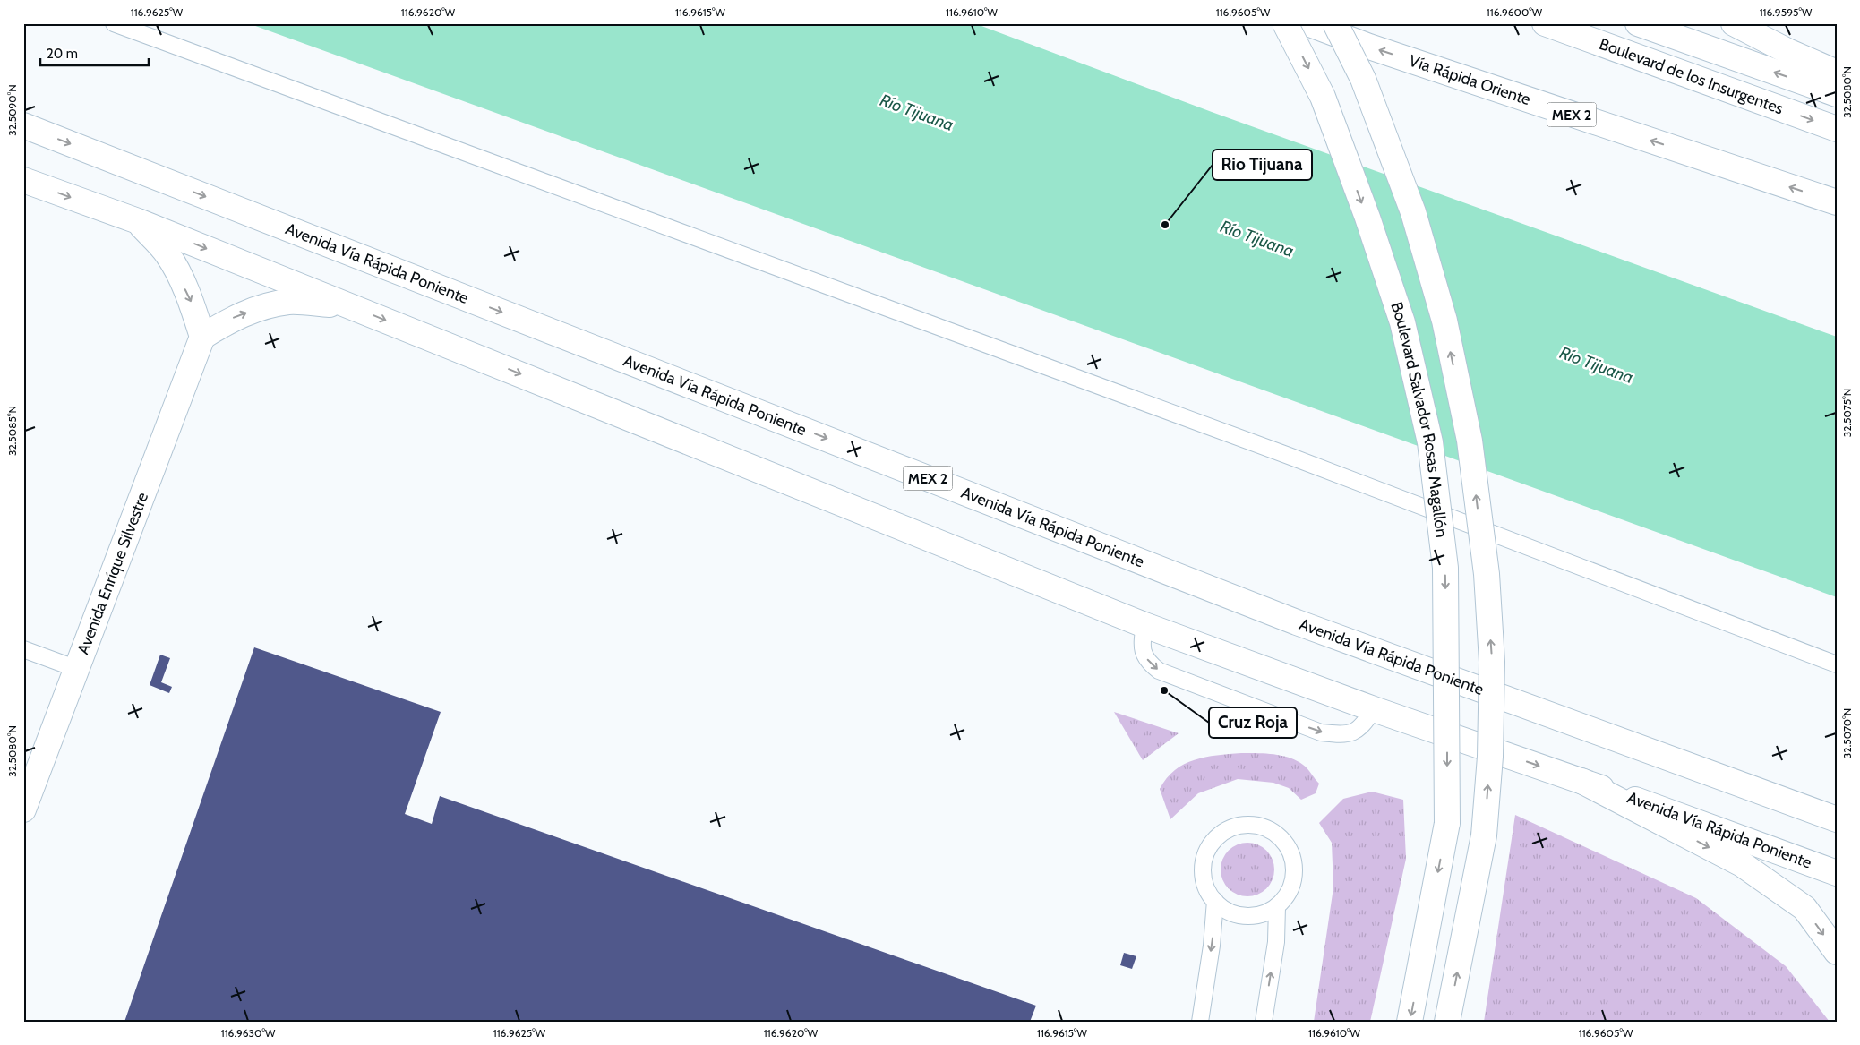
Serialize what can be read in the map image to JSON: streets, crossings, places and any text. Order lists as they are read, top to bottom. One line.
{"streets":{"main road":["Boulevard de los Insurgentes","Vía Rápida Oriente","MEX 2","Avenida Vía Rápida Poniente","Boulevard Salvador Rosas Magallón","Avenida Enríque Silvestre"]},"one_way":["Vía Rápida Oriente","Avenida Vía Rápida Poniente"],"water":["Río Tijuana"],"places":["Rio Tijuana","Cruz Roja"],"scale_bar":"20 m","coordinates":["116.9625°W","116.9620°W","116.9615°W","116.9610°W","116.9605°W","116.9600°W","116.9595°W","32.5080°N","32.5090°N","32.5075°N","32.5085°N","32.5070°N","116.9630°W"]}
